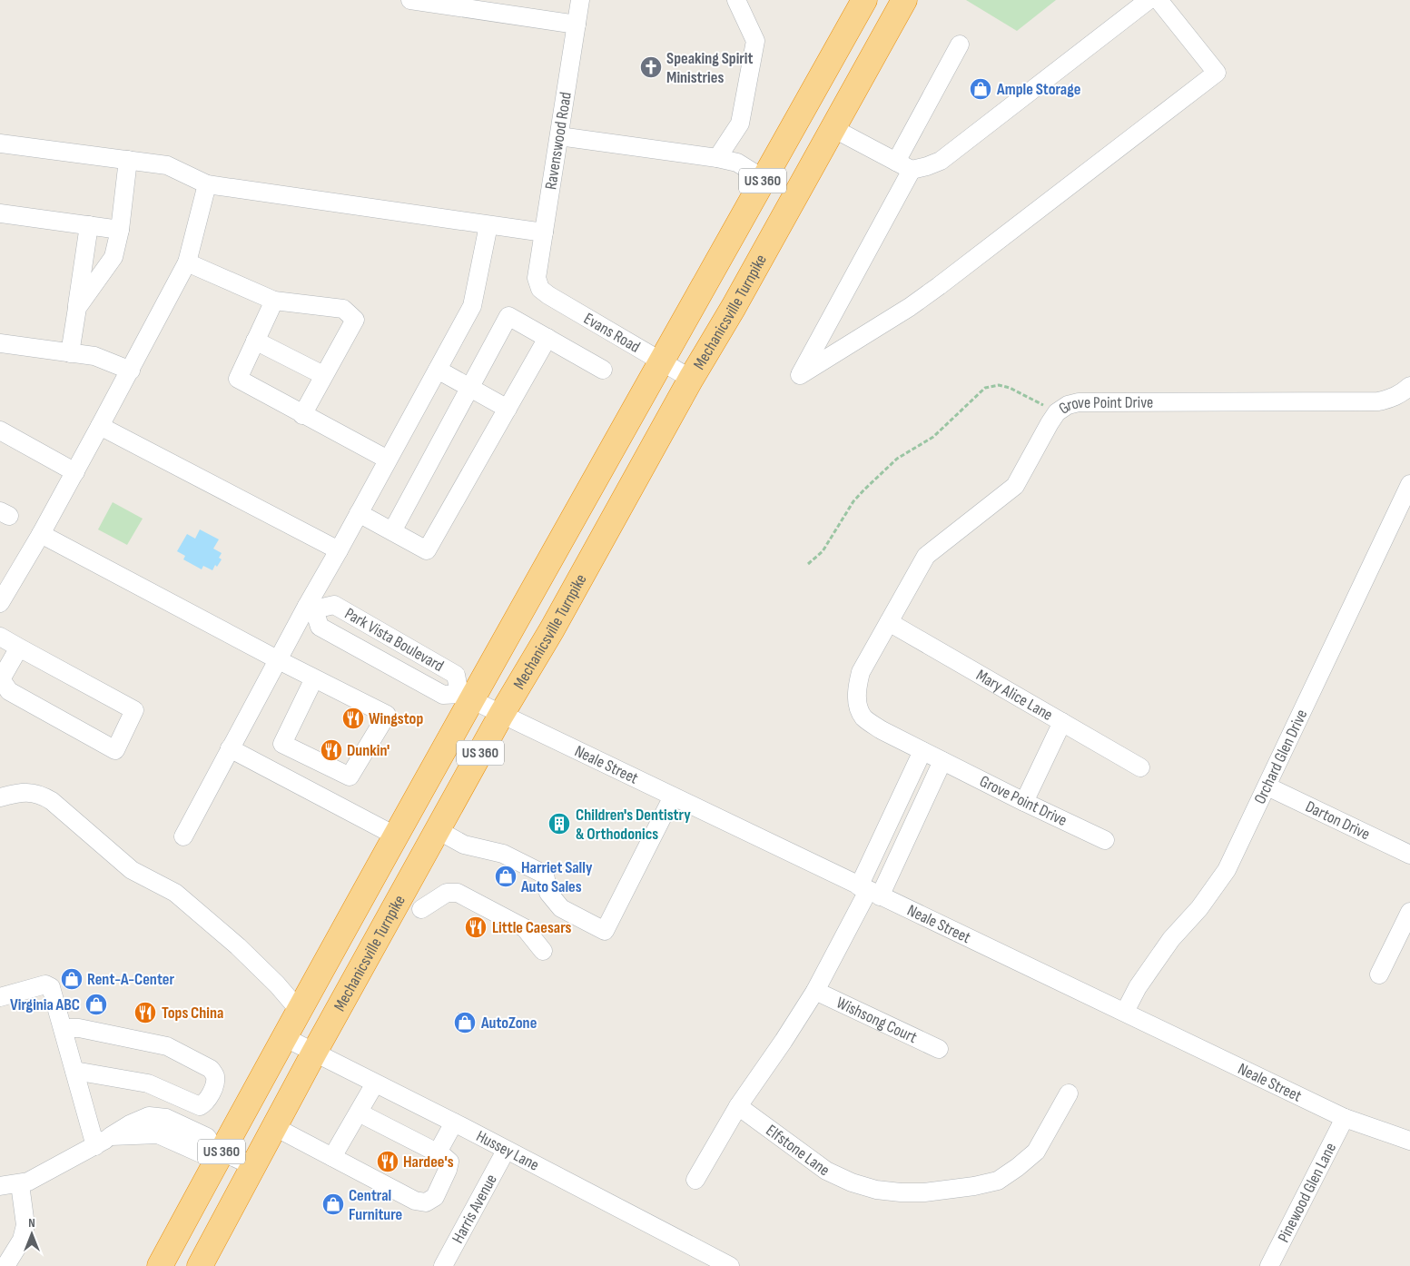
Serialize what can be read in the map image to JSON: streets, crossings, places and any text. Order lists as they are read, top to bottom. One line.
{"streets":{"highway":["US 360","Mechanicsville Turnpike"],"street":["Ravenswood Road","Evans Road","Grove Point Drive","Park Vista Boulevard","Mary Alice Lane","Orchard Glen Drive","Neale Street","Darton Drive","Wishsong Court","Elfstone Lane","Hussey Lane","Pinewood Glen Lane","Harris Avenue"]},"crossings":[["Ravenswood Road","Evans Road"],["US 360","Evans Road"],["US 360","Park Vista Boulevard"],["US 360","Neale Street"],["US 360","Hussey Lane"],["Mechanicsville Turnpike","Evans Road"],["Mechanicsville Turnpike","Neale Street"],["Mechanicsville Turnpike","Hussey Lane"],["Grove Point Drive","Mary Alice Lane"],["Park Vista Boulevard","Neale Street"],["Orchard Glen Drive","Neale Street"],["Orchard Glen Drive","Darton Drive"],["Neale Street","Pinewood Glen Lane"],["Hussey Lane","Harris Avenue"]],"places":{"church":["Speaking Spirit Ministries"],"shop":["Ample Storage","Harriet Sally Auto Sales","Rent-A-Center","Virginia ABC","AutoZone","Central Furniture"],"restaurant":["Wingstop","Dunkin'","Little Caesars","Tops China","Hardee's"],"building":["Children's Dentistry & Orthodonics"]},"north":"top"}
